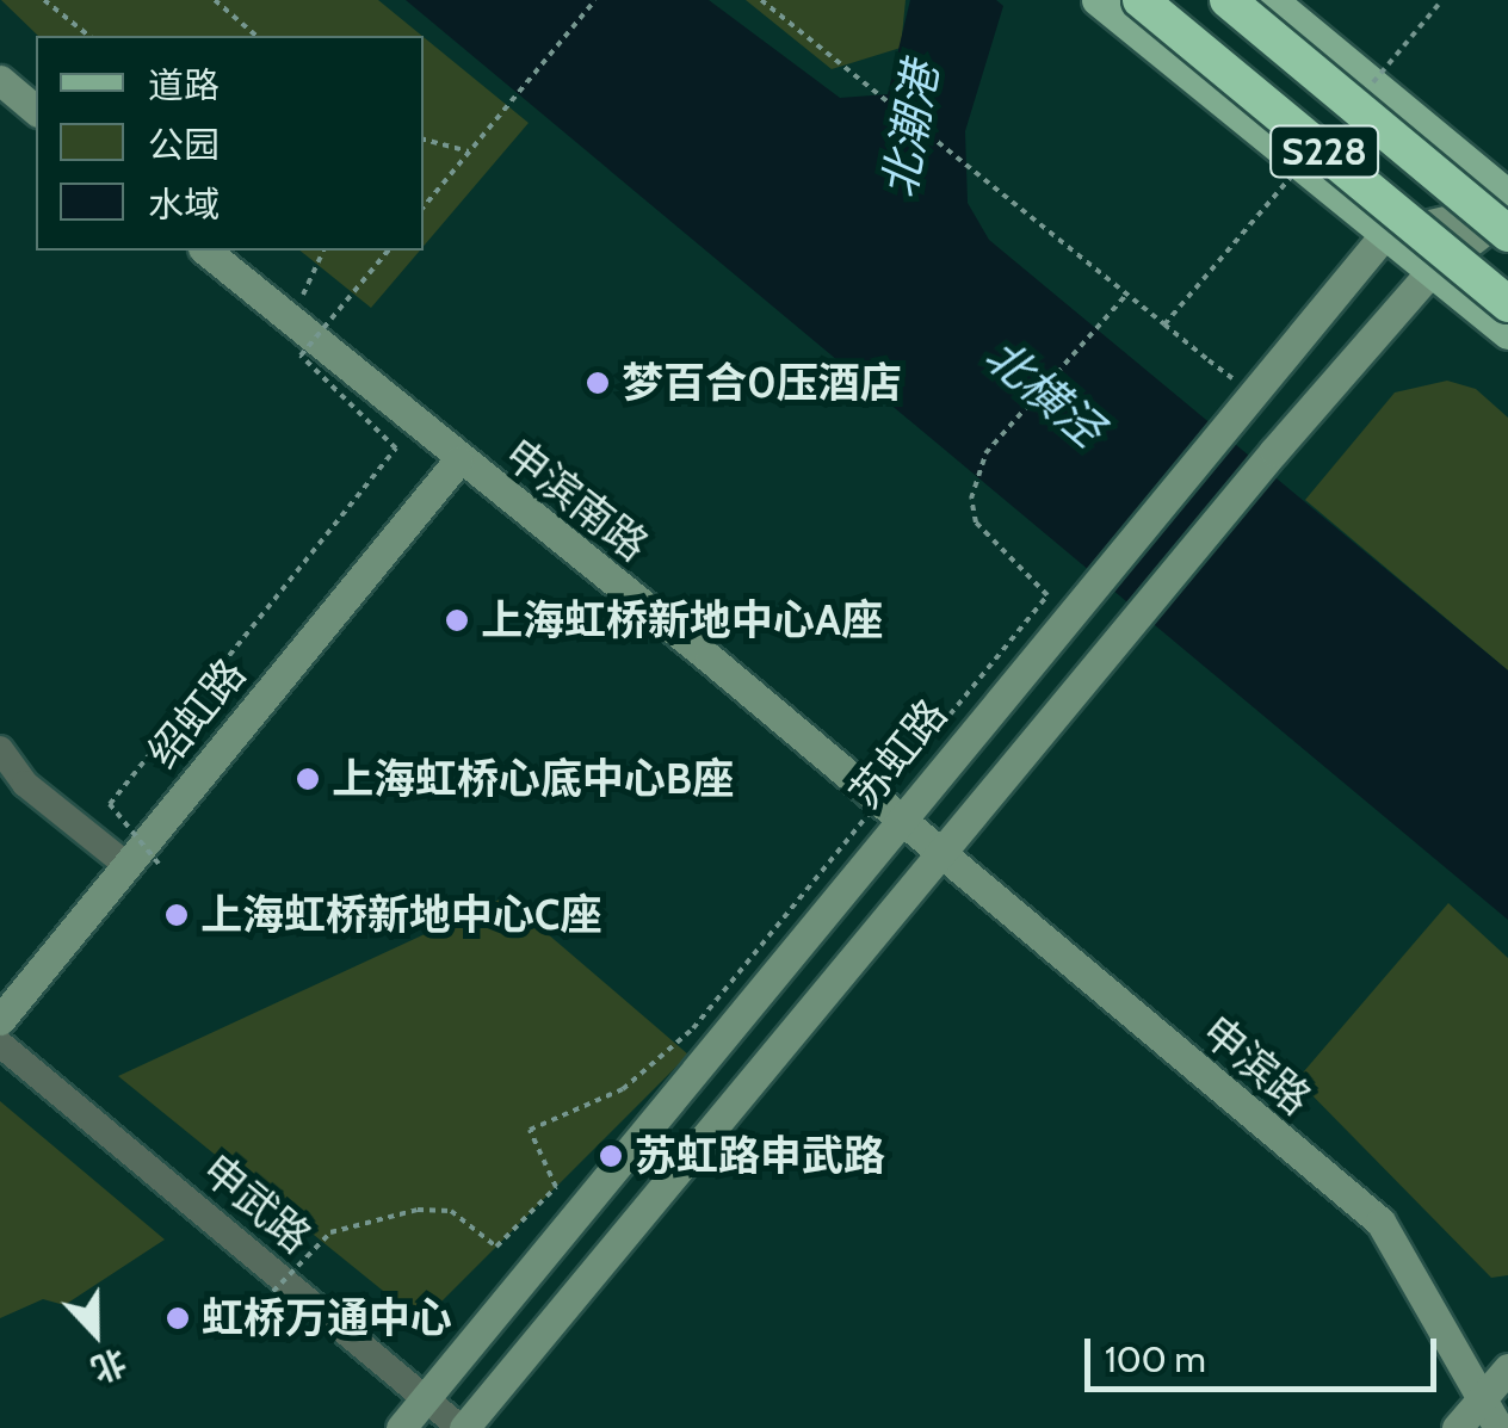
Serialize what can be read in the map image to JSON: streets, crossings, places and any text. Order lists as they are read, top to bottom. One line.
{"streets":{"highway":["S228"],"main road":["申滨南路","绍虹路","苏虹路","申滨路"],"street":["申武路"]},"crossings":[["申滨南路","绍虹路"],["申滨南路","苏虹路"],["申滨南路","申滨路"],["苏虹路","申滨路"],["苏虹路","申武路"]],"water":["北潮港","北横泾"],"places":["梦百合0压酒店","上海虹桥新地中心A座","上海虹桥心底中心B座","上海虹桥新地中心C座","苏虹路申武路","虹桥万通中心"],"legend":["道路","公园","水域"],"scale_bar":"100 m","north":"bottom"}
